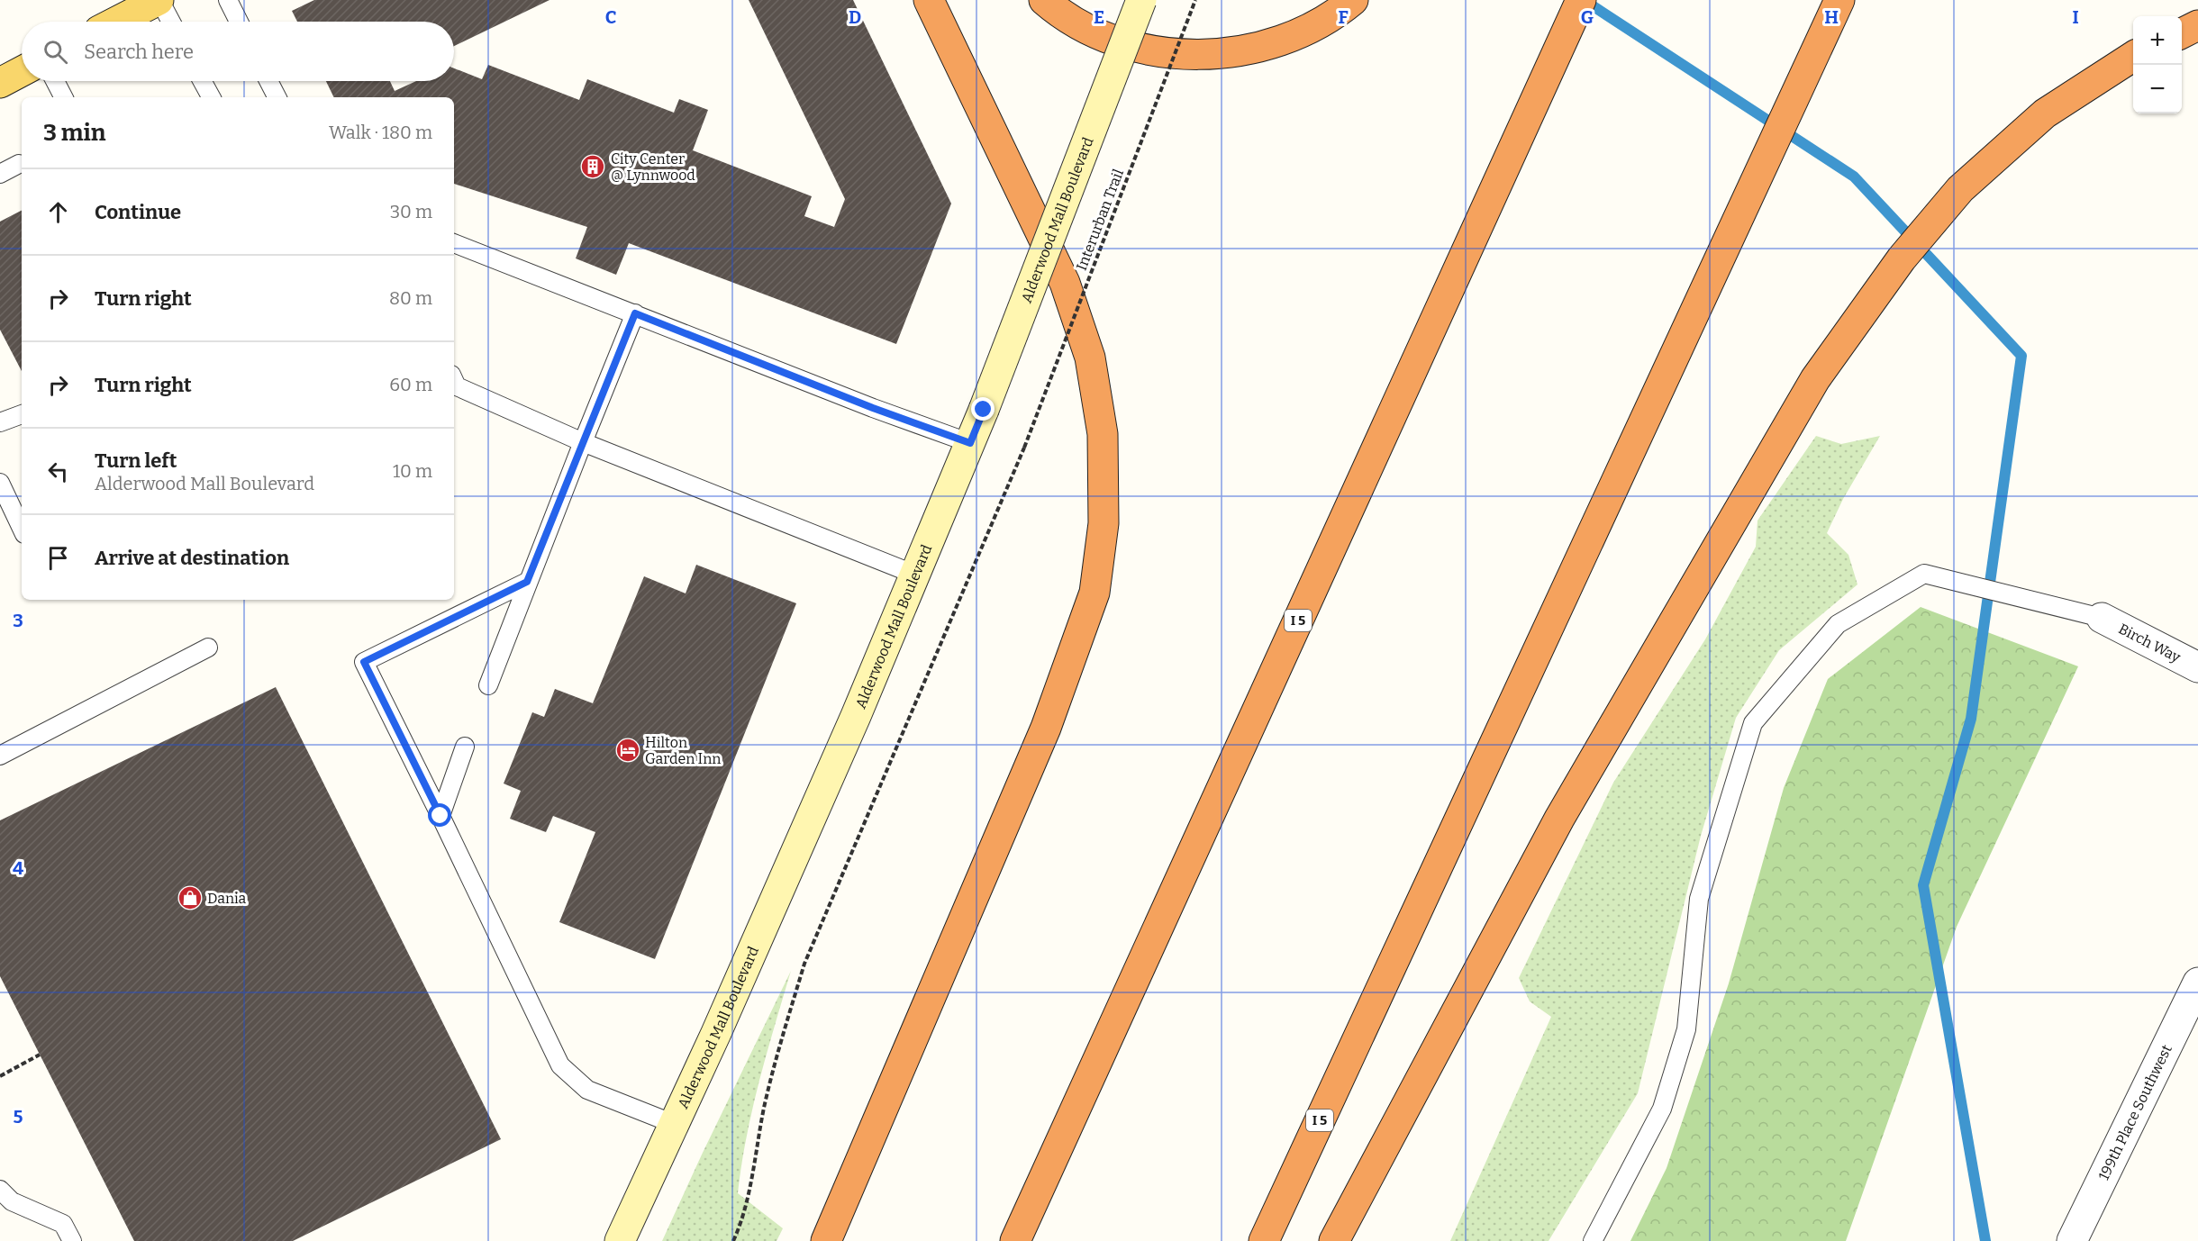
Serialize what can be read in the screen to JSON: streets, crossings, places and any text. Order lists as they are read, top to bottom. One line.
{"streets":{"highway":["I 5"],"main road":["Alderwood Mall Boulevard"],"street":["Birch Way","199th Place Southwest"],"path":["Interurban Trail"]},"places":{"building":["City Center @ Lynnwood"],"hotel":["Hilton Garden Inn"],"shop":["Dania"]},"page":{"map_buttons":["+","−"],"search":"Search here","heading":["3 min","Walk · 180 m"],"list":[["Continue","30 m"],["Turn right","80 m"],["Turn right","60 m"],["Turn left","Alderwood Mall Boulevard","10 m"],"Arrive at destination"]},"grid":{"columns":["C","D","E","F","G","H","I"],"rows":["3","4","5"]}}
